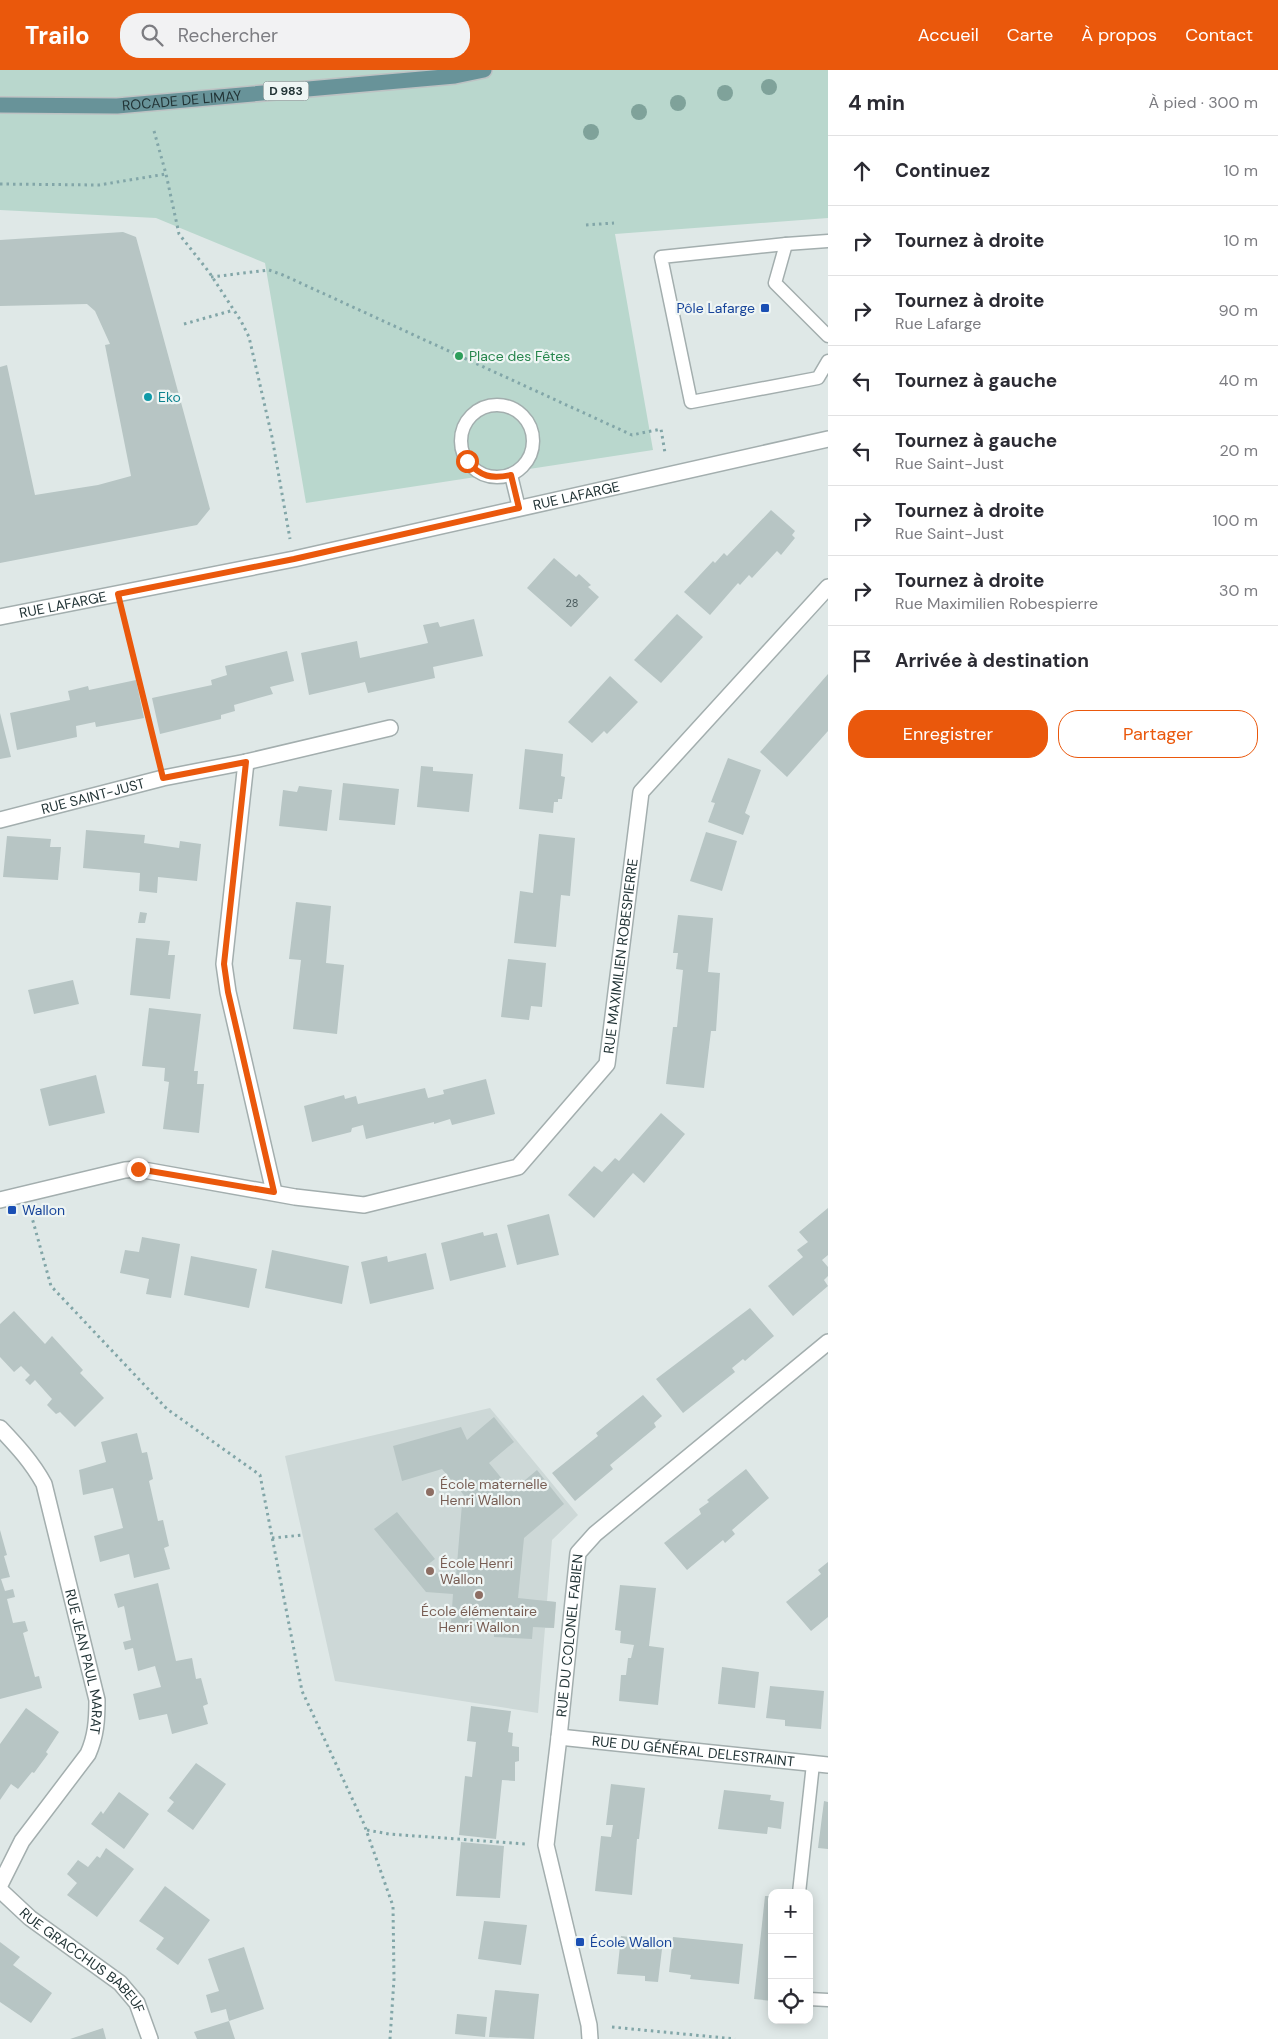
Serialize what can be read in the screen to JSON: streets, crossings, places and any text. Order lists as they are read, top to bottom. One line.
{"streets":{"main road":["D 983","ROCADE DE LIMAY"],"street":["RUE LAFARGE","RUE SAINT-JUST","RUE MAXIMILIEN ROBESPIERRE","RUE DU COLONEL FABIEN","RUE JEAN PAUL MARAT","RUE DU GÉNÉRAL DELESTRAINT","RUE GRACCHUS BABEUF"]},"crossings":[["RUE DU COLONEL FABIEN","RUE DU GÉNÉRAL DELESTRAINT"]],"places":{"transit":["Pôle Lafarge","Wallon","École Wallon"],"other":["Place des Fêtes","Eko","École maternelle Henri Wallon","École Henri Wallon","École élémentaire Henri Wallon"]},"house_numbers":["28"],"page":{"header":"Trailo","search":"Rechercher","nav":["Accueil","Carte","À propos","Contact"],"heading":["4 min","À pied · 300 m"],"list":[["Continuez","10 m"],["Tournez à droite","10 m"],["Tournez à droite","Rue Lafarge","90 m"],["Tournez à gauche","40 m"],["Tournez à gauche","Rue Saint-Just","20 m"],["Tournez à droite","Rue Saint-Just","100 m"],["Tournez à droite","Rue Maximilien Robespierre","30 m"],"Arrivée à destination"],"buttons":["Enregistrer","Partager"],"map_buttons":["+","−"]}}
